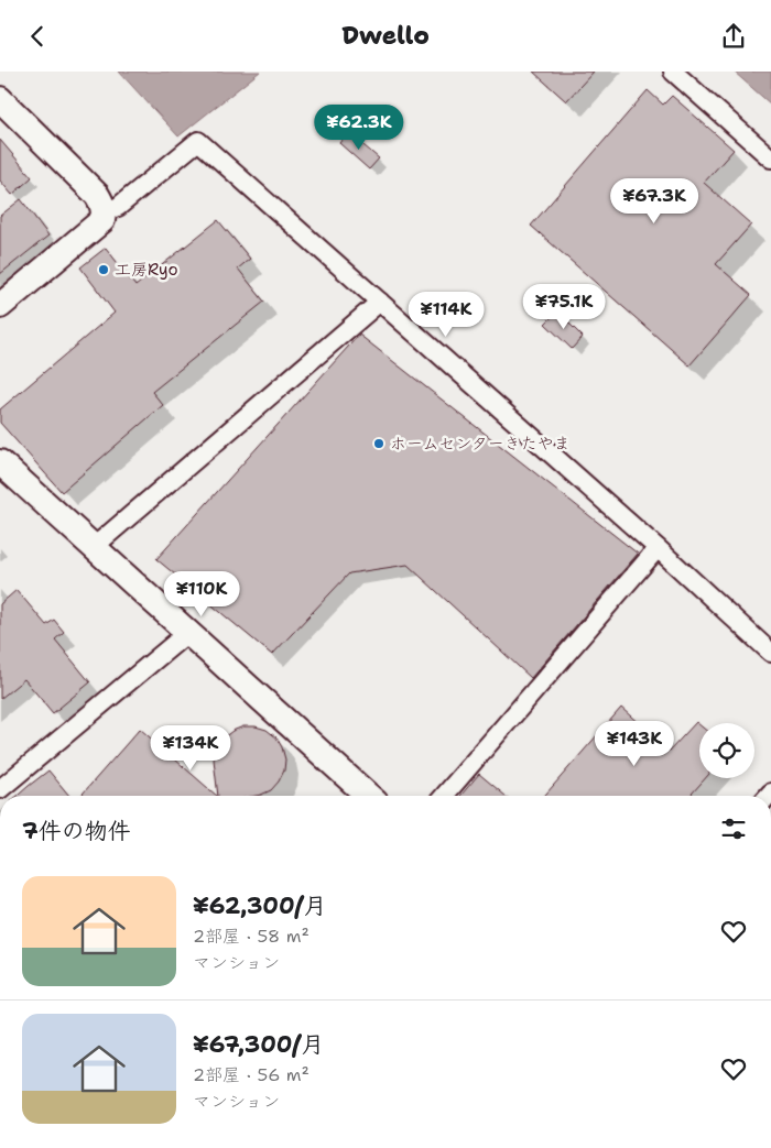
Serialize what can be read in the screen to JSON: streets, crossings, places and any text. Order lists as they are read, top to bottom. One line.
{"places":["工房Ryo","ホームセンターきたやま"],"page":{"header":"Dwello","price":["¥62.3K","¥67.3K","¥75.1K","¥114K","¥110K","¥143K","¥134K"],"heading":"7件の物件","list":[{"name":"¥62,300/月","note":"2部屋 · 58 m² · マンション"},{"name":"¥67,300/月","note":"2部屋 · 56 m² · マンション"}]}}
